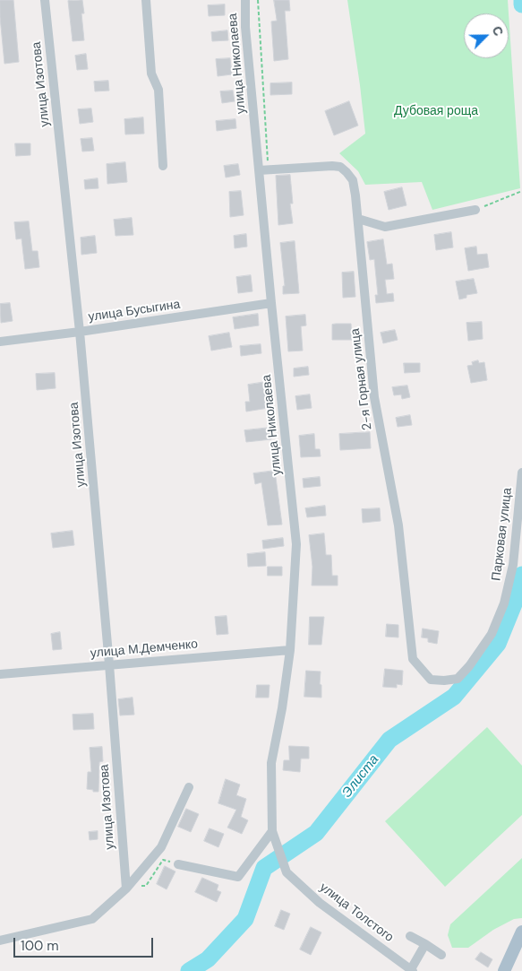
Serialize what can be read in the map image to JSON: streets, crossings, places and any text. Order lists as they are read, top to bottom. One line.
{"streets":{"street":["улица Николаева","улица Изотова","улица Бусыгина","2-я Горная улица","Парковая улица","улица М.Демченко","улица Толстого"]},"crossings":[["улица Николаева","улица Бусыгина"],["улица Николаева","2-я Горная улица"],["улица Николаева","улица М.Демченко"],["улица Николаева","улица Толстого"],["улица Изотова","улица Бусыгина"],["улица Изотова","улица М.Демченко"],["2-я Горная улица","Парковая улица"]],"water":["Элиста"],"parks":["Дубовая роща"],"scale_bar":"100 m","north":"top right"}
